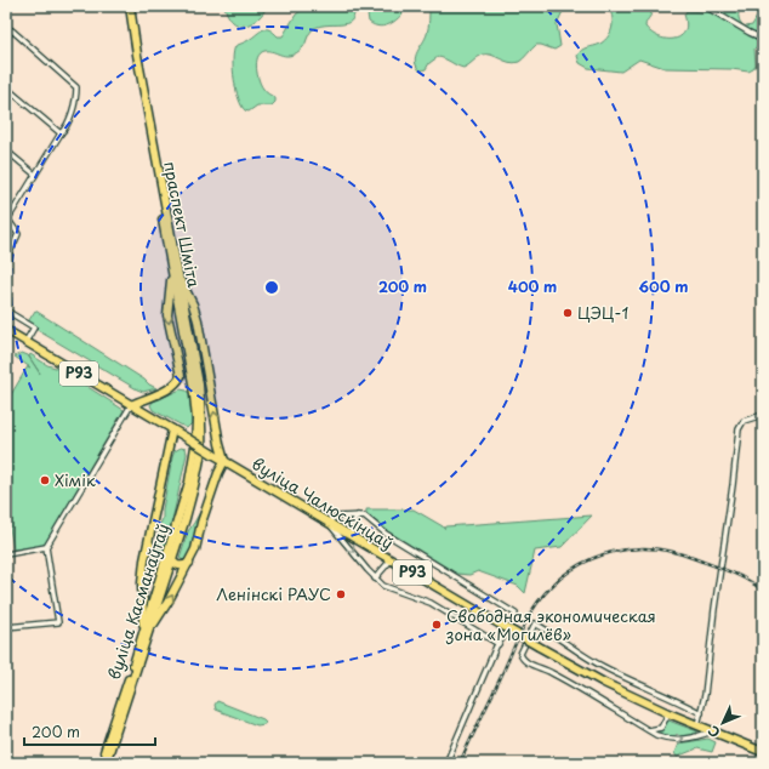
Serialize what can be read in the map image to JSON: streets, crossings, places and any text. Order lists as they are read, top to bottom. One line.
{"streets":{"main road":["праспект Шміта","Р93","вуліца Чалюскінцаў","вуліца Касманаўтаў"]},"crossings":[["праспект Шміта","вуліца Касманаўтаў"]],"places":["ЦЭЦ-1","Хімік","Ленінскі РАУС","Свободная экономическая зона «Могилёв»"],"scale_bar":"200 m","north":"bottom left","rings":["200 m","400 m","600 m"]}
